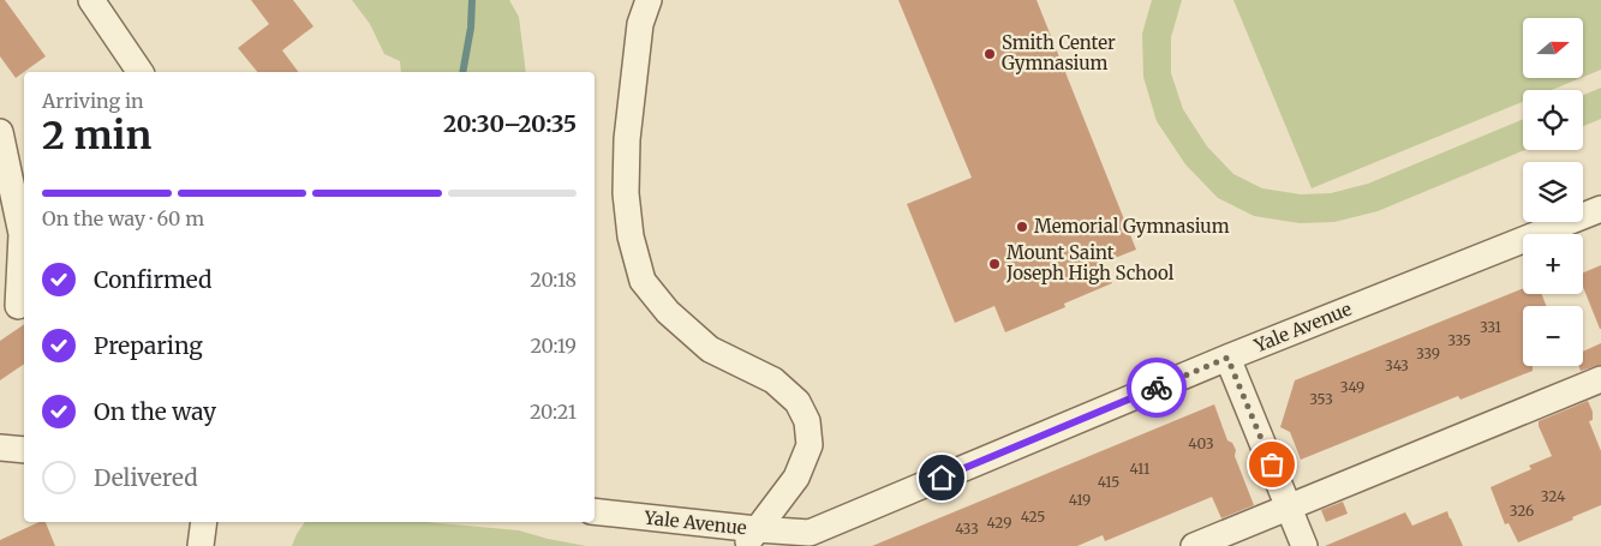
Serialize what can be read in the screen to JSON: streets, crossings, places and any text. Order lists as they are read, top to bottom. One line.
{"streets":{"street":["Yale Avenue"]},"places":["Smith Center Gymnasium","Memorial Gymnasium","Mount Saint Joseph High School"],"house_numbers":["331","335","339","343","349","353","403","411","415","324","419","326","425","429","433"],"north":"right","page":{"map_buttons":["+","−"],"heading":["2 min","Arriving in","20:30–20:35"],"bar":"On the way · 60 m","list":[["Confirmed","20:18"],["Preparing","20:19"],["On the way","20:21"],"Delivered"]}}
